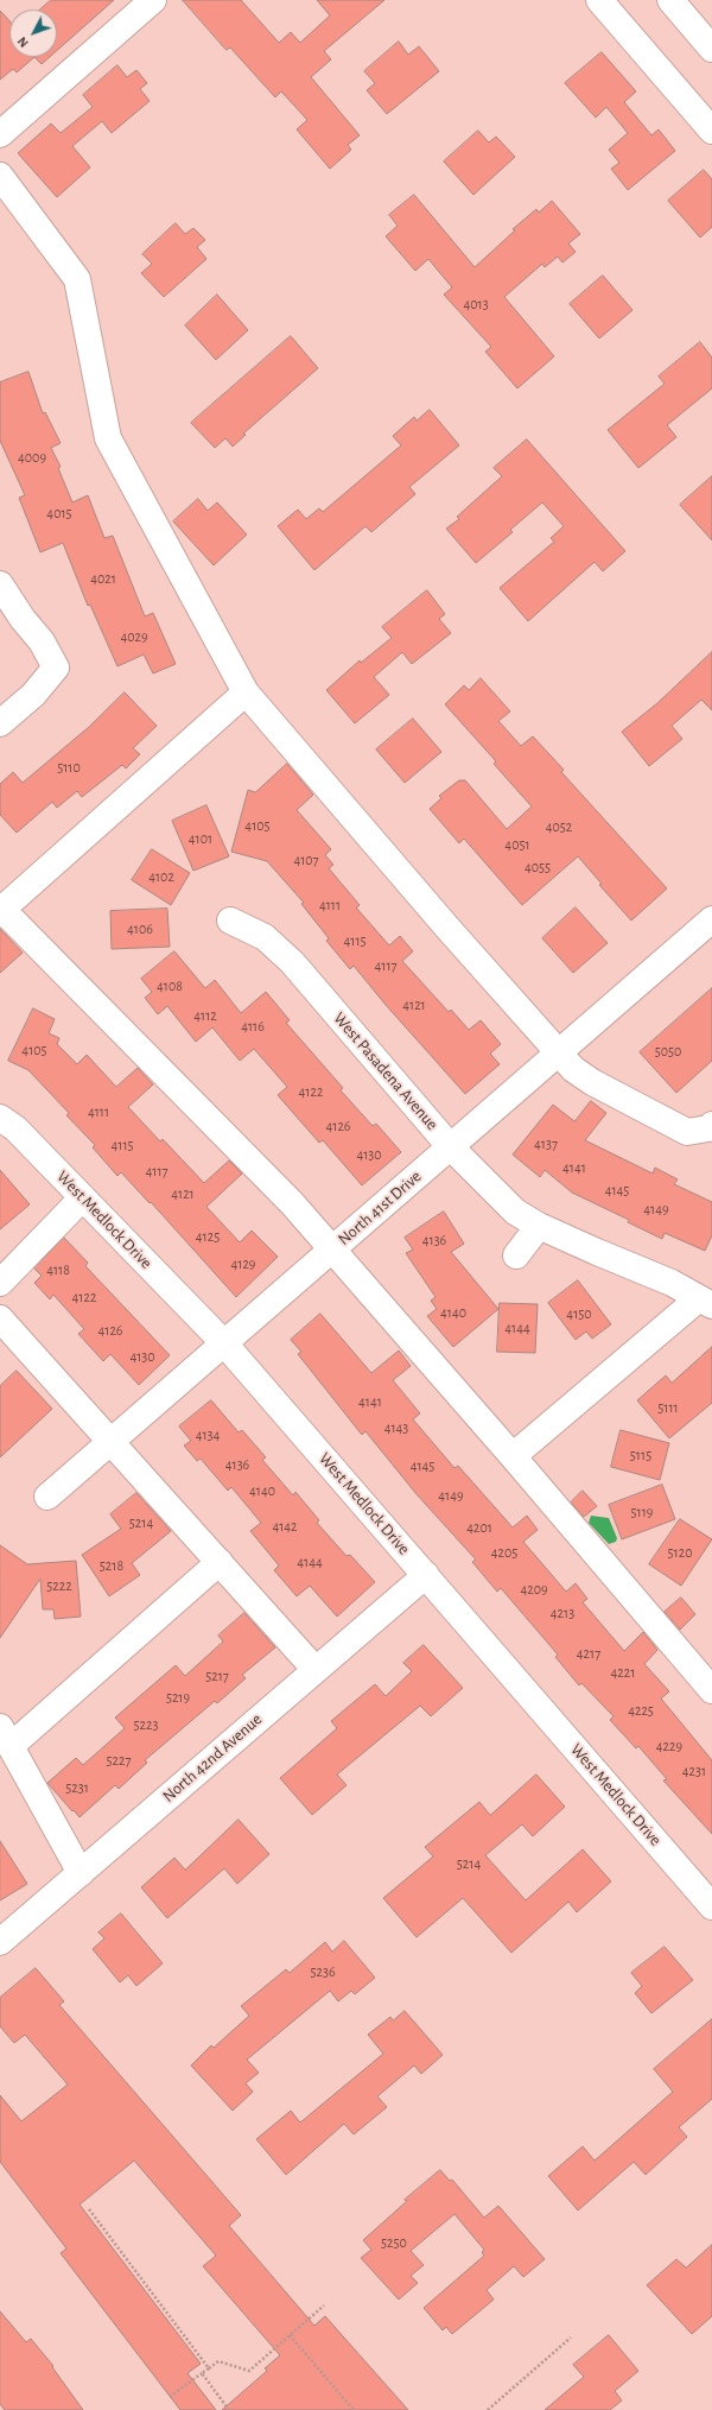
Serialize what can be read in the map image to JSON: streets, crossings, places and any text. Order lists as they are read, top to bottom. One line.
{"streets":{"street":["West Pasadena Avenue","North 41st Drive","West Medlock Drive","North 42nd Avenue"]},"crossings":[["West Pasadena Avenue","North 41st Drive"],["North 41st Drive","West Medlock Drive"],["West Medlock Drive","North 42nd Avenue"]],"house_numbers":["4013","4009","4015","4021","4029","5110","4105","4052","4101","4051","4107","4055","4102","4111","4106","4115","4117","4108","4121","4112","4116","4105","5050","4122","4111","4126","4137","4115","4130","4141","4117","4145","4121","4149","4125","4136","4129","4118","4122","4140","4150","4144","4126","4130","4141","5111","4143","4134","5115","4136","4145","4140","4149","5119","5214","4142","4201","4205","5120","4144","5218","5222","4209","4213","4217","4221","5217","5219","4225","5223","4229","5227","4231","5231","5214","5236","5250"],"north":"bottom left"}
